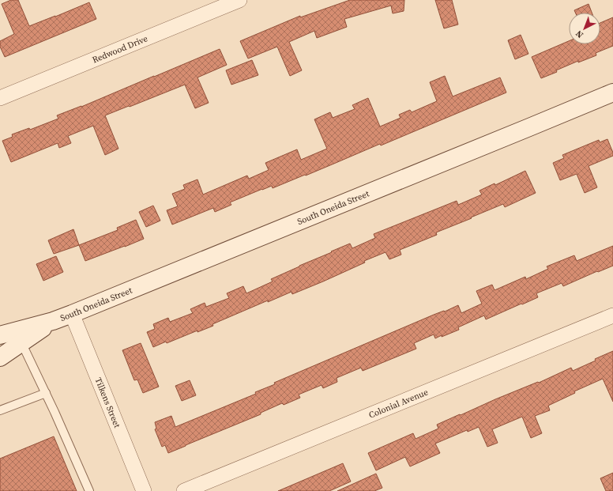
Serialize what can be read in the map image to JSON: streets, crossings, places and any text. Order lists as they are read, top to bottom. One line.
{"streets":{"street":["Redwood Drive","South Oneida Street","Tilkens Street","Colonial Avenue"]},"crossings":[["South Oneida Street","Tilkens Street"]],"north":"bottom left"}
